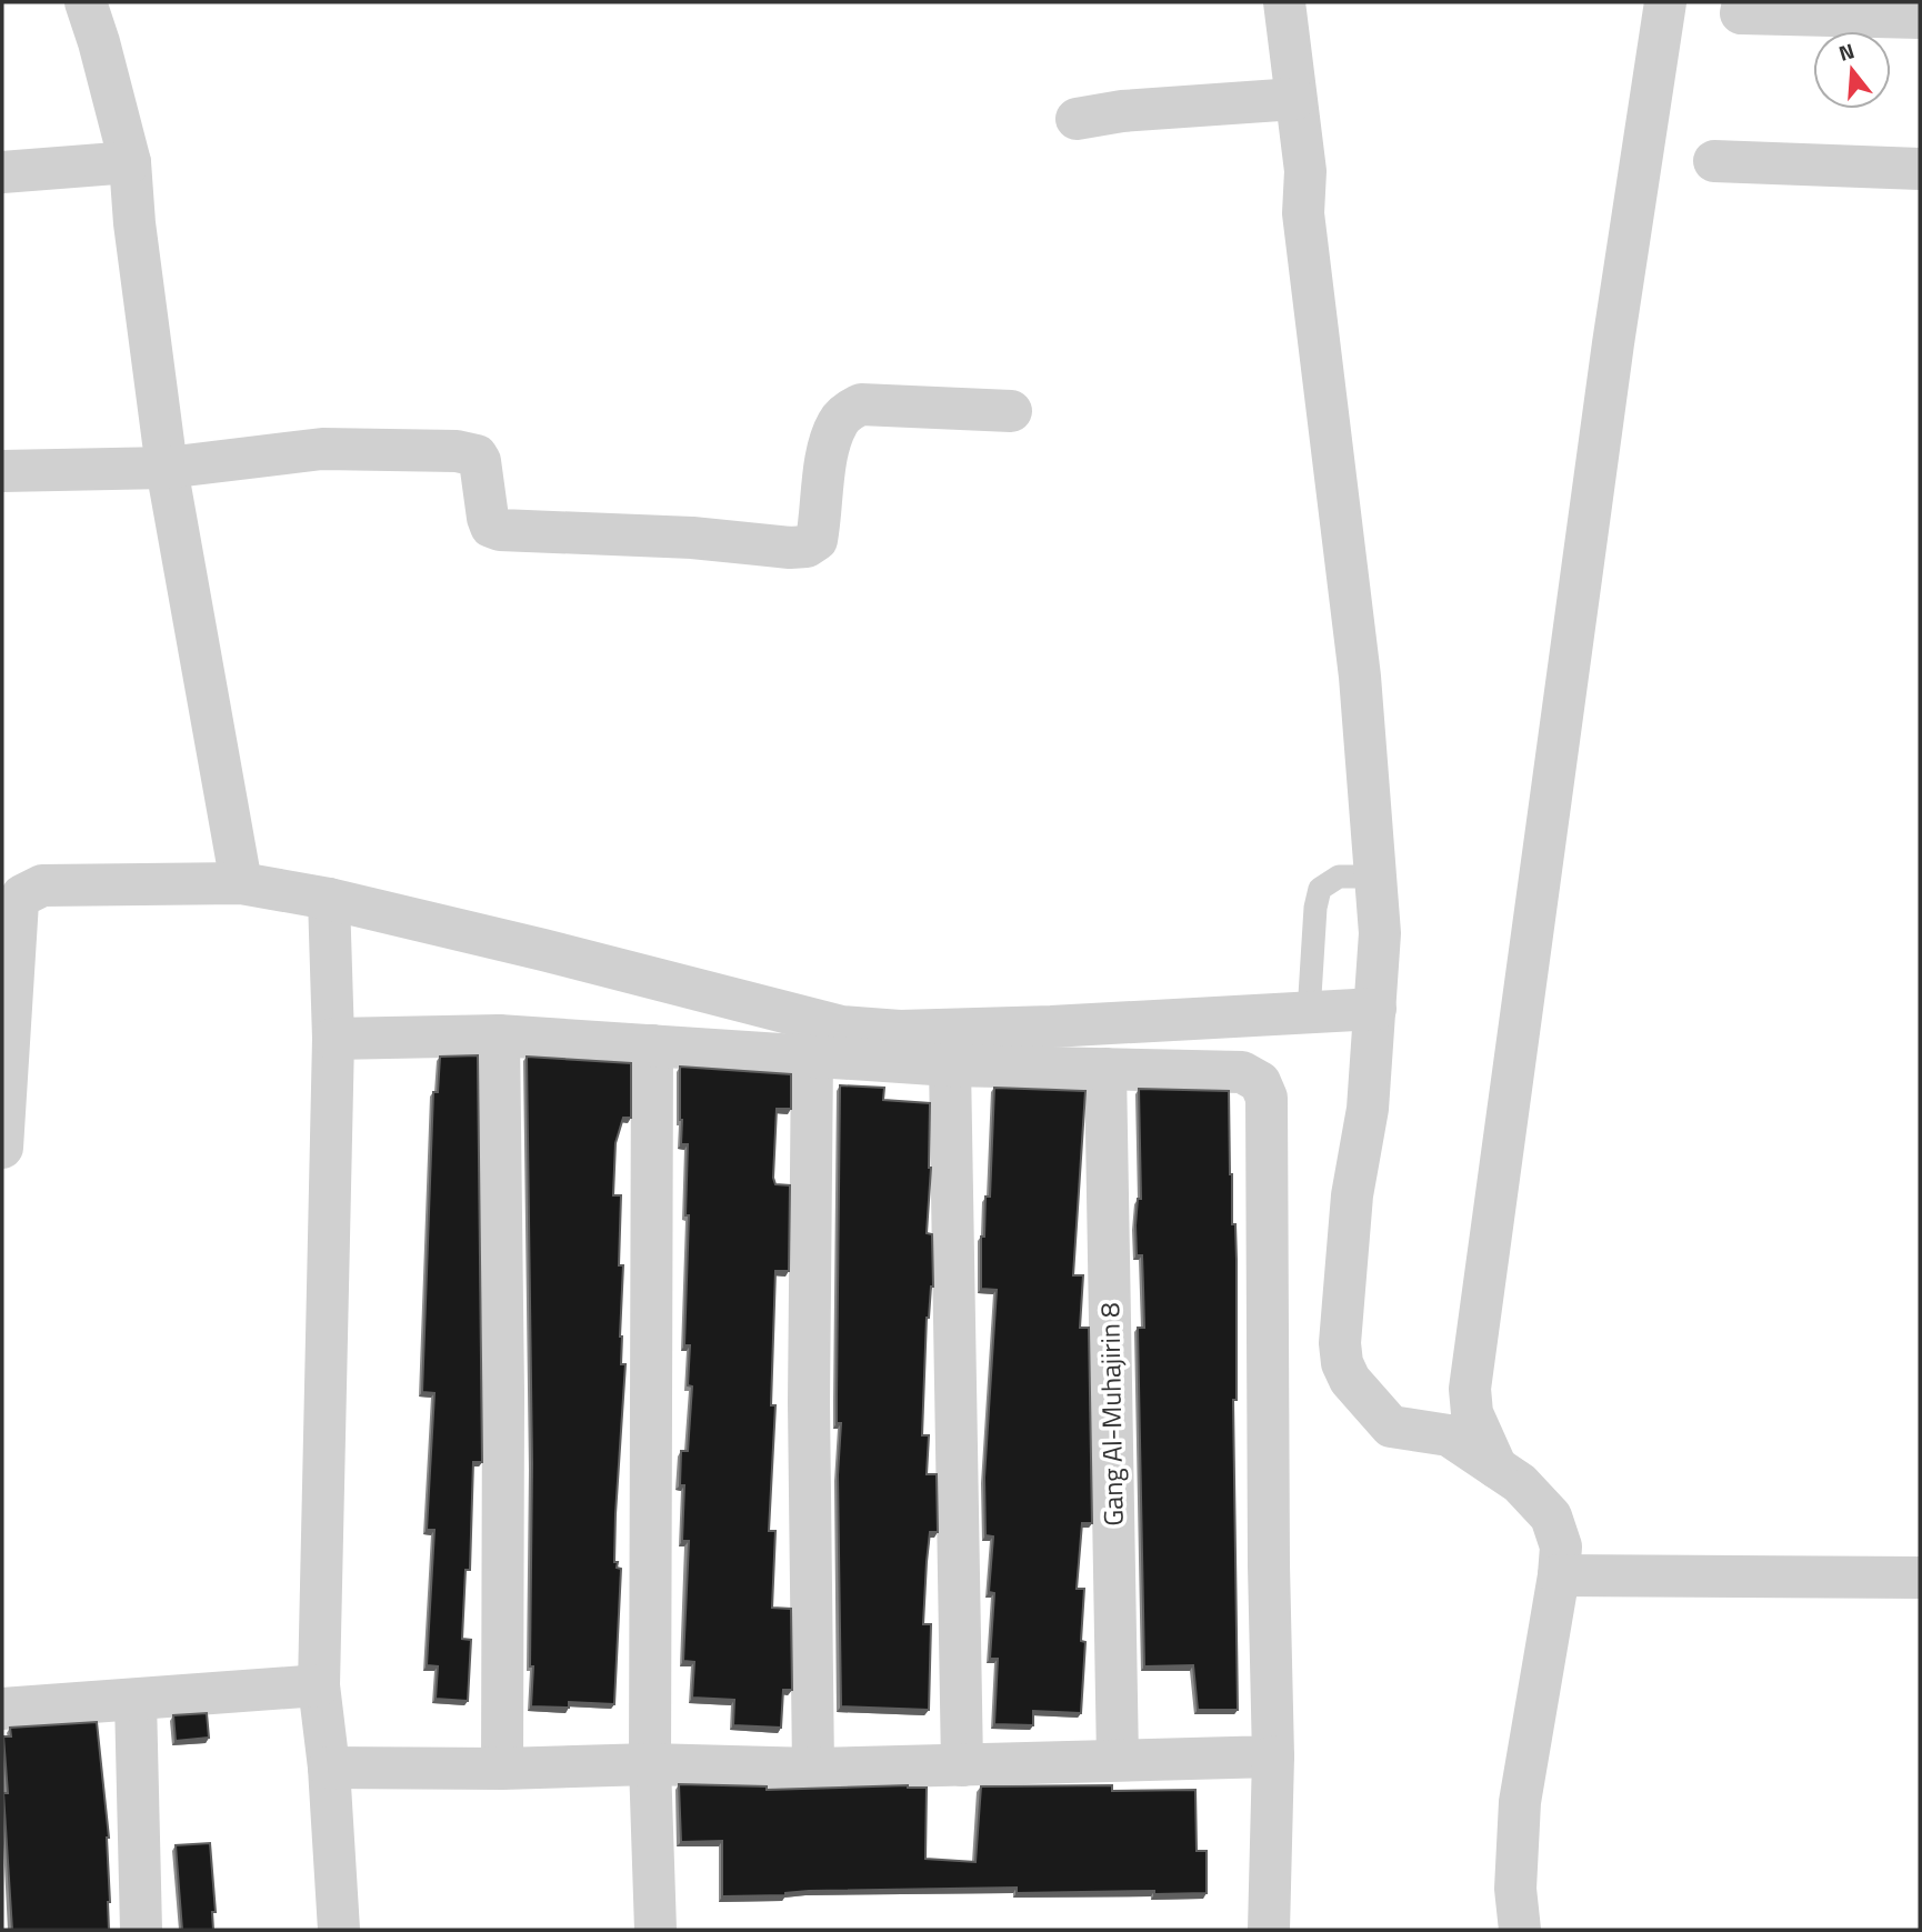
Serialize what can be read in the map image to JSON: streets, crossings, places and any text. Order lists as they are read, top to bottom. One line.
{"streets":{"street":["Gang Al-Muhajirin 8"]},"north":"top"}
